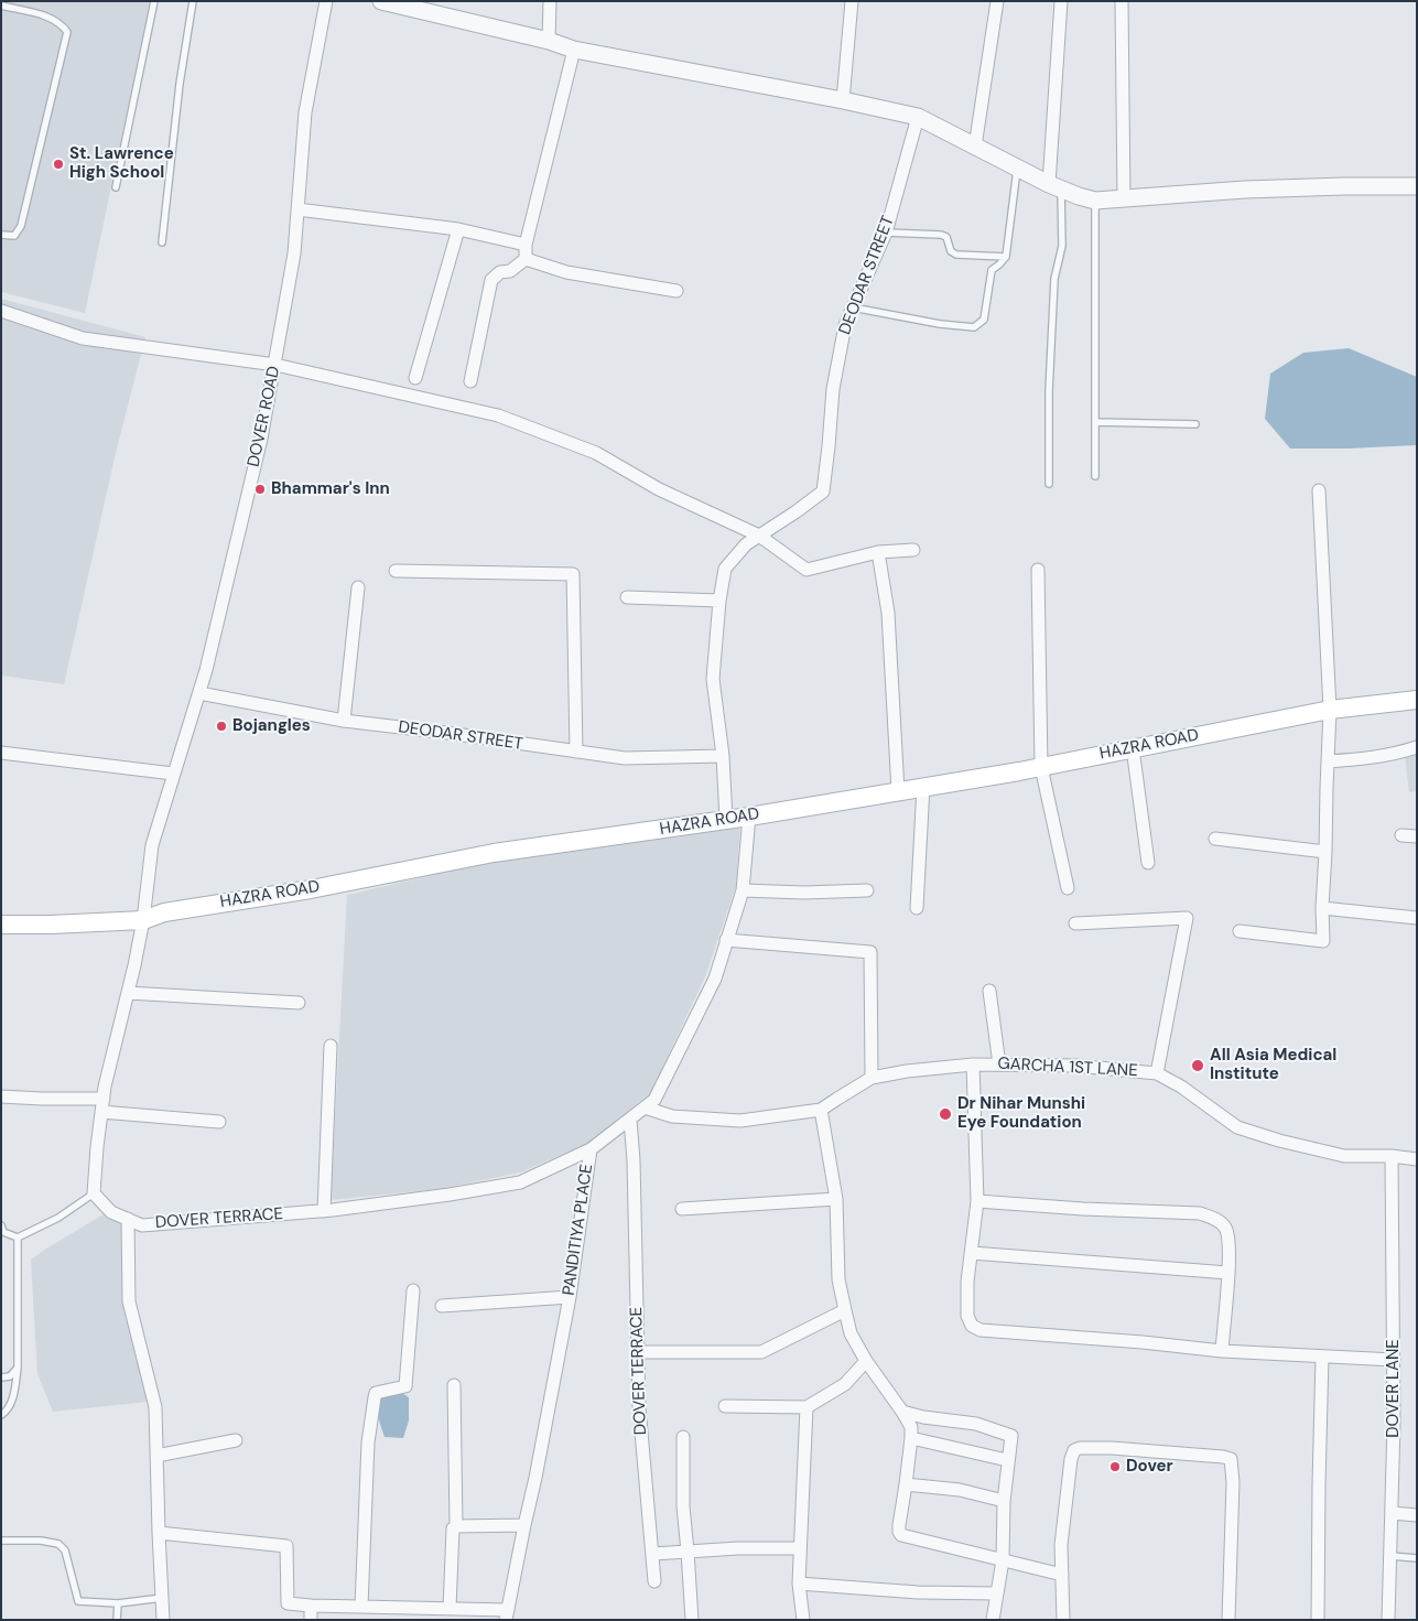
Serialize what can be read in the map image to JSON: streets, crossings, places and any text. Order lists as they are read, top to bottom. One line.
{"streets":{"main road":["HAZRA ROAD"],"street":["DEODAR STREET","DOVER ROAD","GARCHA 1ST LANE","DOVER TERRACE","PANDITIYA PLACE","DOVER LANE"]},"crossings":[["DEODAR STREET","DOVER ROAD"],["DEODAR STREET","HAZRA ROAD"],["DOVER ROAD","HAZRA ROAD"],["HAZRA ROAD","PANDITIYA PLACE"],["GARCHA 1ST LANE","DOVER LANE"],["DOVER TERRACE","PANDITIYA PLACE"]],"places":["St. Lawrence High School","Bhammar's Inn","Bojangles","All Asia Medical Institute","Dr Nihar Munshi Eye Foundation","Dover"]}
